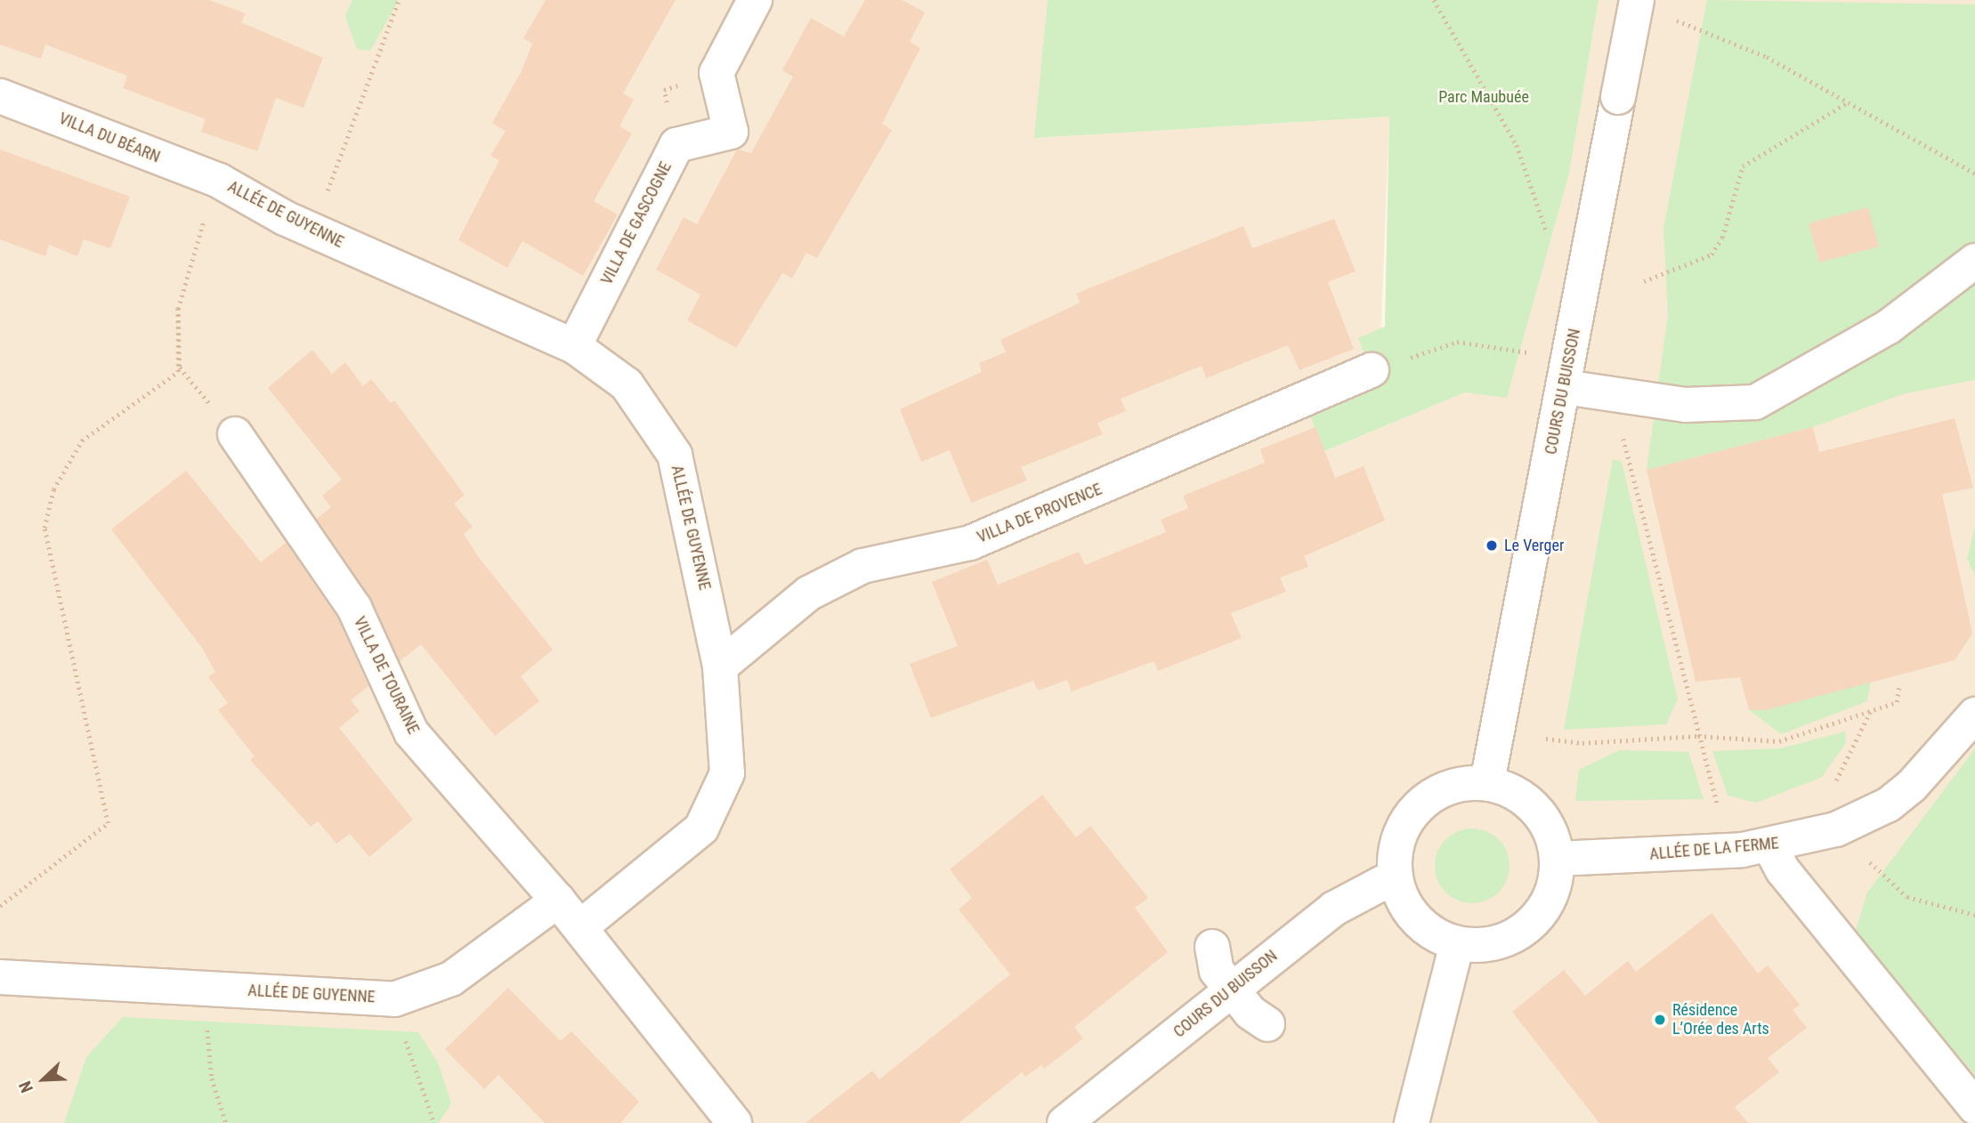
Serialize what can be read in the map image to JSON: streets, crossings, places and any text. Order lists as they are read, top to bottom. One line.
{"streets":{"street":["VILLA DU BÉARN","ALLÉE DE GUYENNE","VILLA DE GASCOGNE","COURS DU BUISSON","VILLA DE PROVENCE","VILLA DE TOURAINE","ALLÉE DE LA FERME"]},"crossings":[["VILLA DU BÉARN","ALLÉE DE GUYENNE"],["ALLÉE DE GUYENNE","VILLA DE GASCOGNE"],["ALLÉE DE GUYENNE","VILLA DE PROVENCE"],["ALLÉE DE GUYENNE","VILLA DE TOURAINE"],["COURS DU BUISSON","ALLÉE DE LA FERME"]],"parks":["Parc Maubuée"],"places":["Le Verger","Résidence L’Orée des Arts"],"north":"bottom left"}
